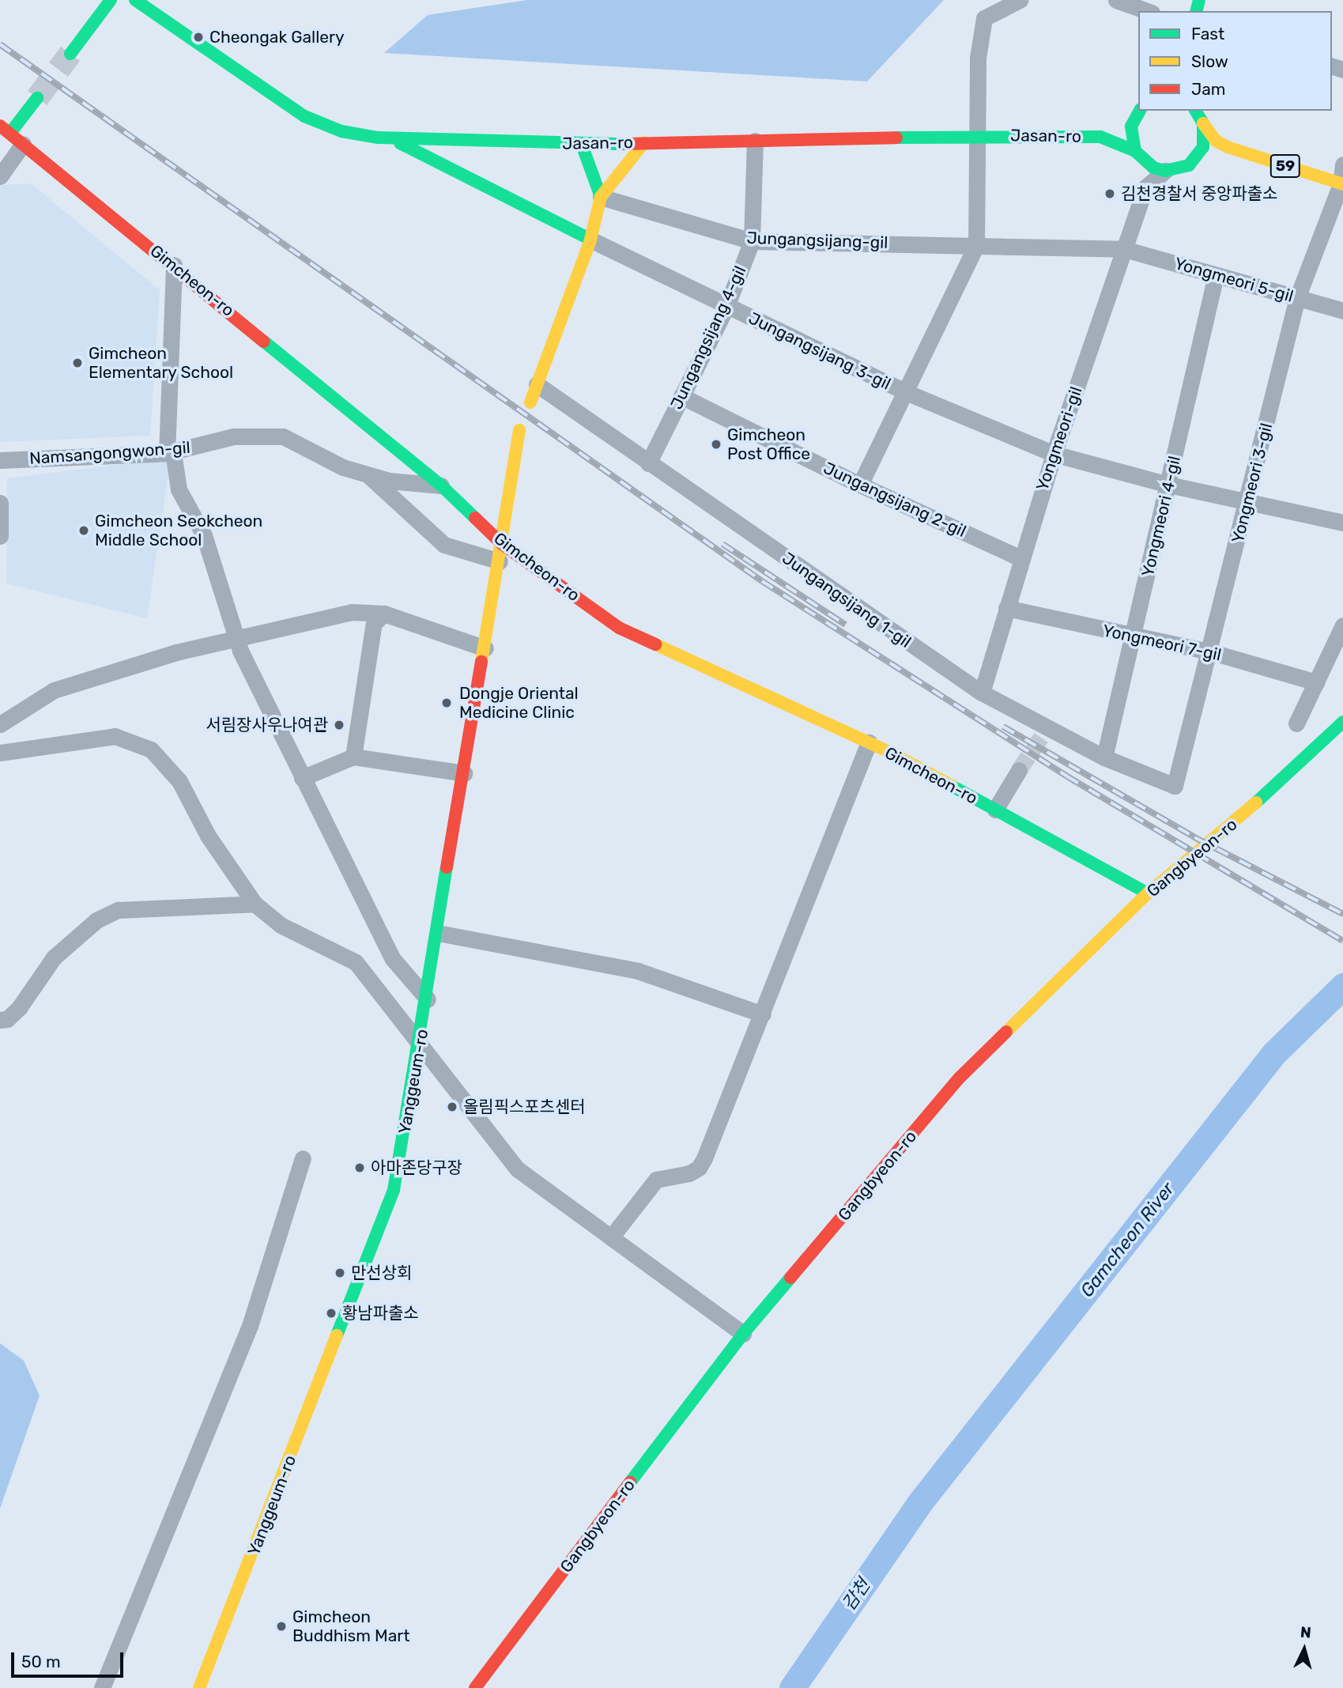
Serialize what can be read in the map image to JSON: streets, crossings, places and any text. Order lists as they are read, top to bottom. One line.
{"streets":{"street":["Jasan-ro","59","Jungangsijang-gil","Yongmeori 5-gil","Gimcheon-ro","Jungangsijang 4-gil","Jungangsijang 3-gil","Yongmeori-gil","Namsangongwon-gil","Yongmeori 3-gil","Jungangsijang 2-gil","Yongmeori 4-gil","Jungangsijang 1-gil","Yongmeori 7-gil","Gangbyeon-ro","Yanggeum-ro"]},"crossings":[["Jasan-ro","Jungangsijang 4-gil"],["59","Yongmeori 3-gil"],["Jungangsijang-gil","Yongmeori 5-gil"],["Jungangsijang-gil","Jungangsijang 4-gil"],["Jungangsijang-gil","Yongmeori-gil"],["Yongmeori 5-gil","Yongmeori-gil"],["Yongmeori 5-gil","Yongmeori 3-gil"],["Yongmeori 5-gil","Yongmeori 4-gil"],["Gimcheon-ro","Namsangongwon-gil"],["Gimcheon-ro","Gangbyeon-ro"],["Gimcheon-ro","Yanggeum-ro"],["Jungangsijang 4-gil","Jungangsijang 3-gil"],["Jungangsijang 4-gil","Jungangsijang 2-gil"],["Jungangsijang 4-gil","Jungangsijang 1-gil"],["Jungangsijang 3-gil","Yongmeori-gil"],["Jungangsijang 3-gil","Yongmeori 3-gil"],["Jungangsijang 3-gil","Yongmeori 4-gil"],["Yongmeori-gil","Jungangsijang 2-gil"],["Yongmeori-gil","Jungangsijang 1-gil"],["Yongmeori-gil","Yongmeori 7-gil"],["Yongmeori 3-gil","Jungangsijang 1-gil"],["Yongmeori 3-gil","Yongmeori 7-gil"],["Yongmeori 4-gil","Jungangsijang 1-gil"],["Yongmeori 4-gil","Yongmeori 7-gil"]],"water":["Gamcheon River","감천"],"places":["Cheongak Gallery","김천경찰서 중앙파출소","Gimcheon Elementary School","Gimcheon Post Office","Gimcheon Seokcheon Middle School","Dongje Oriental Medicine Clinic","서림장사우나여관","올림픽스포츠센터","아마존당구장","만선상회","황남파출소","Gimcheon Buddhism Mart"],"legend":["Fast","Slow","Jam"],"scale_bar":"50 m","north":"top"}
